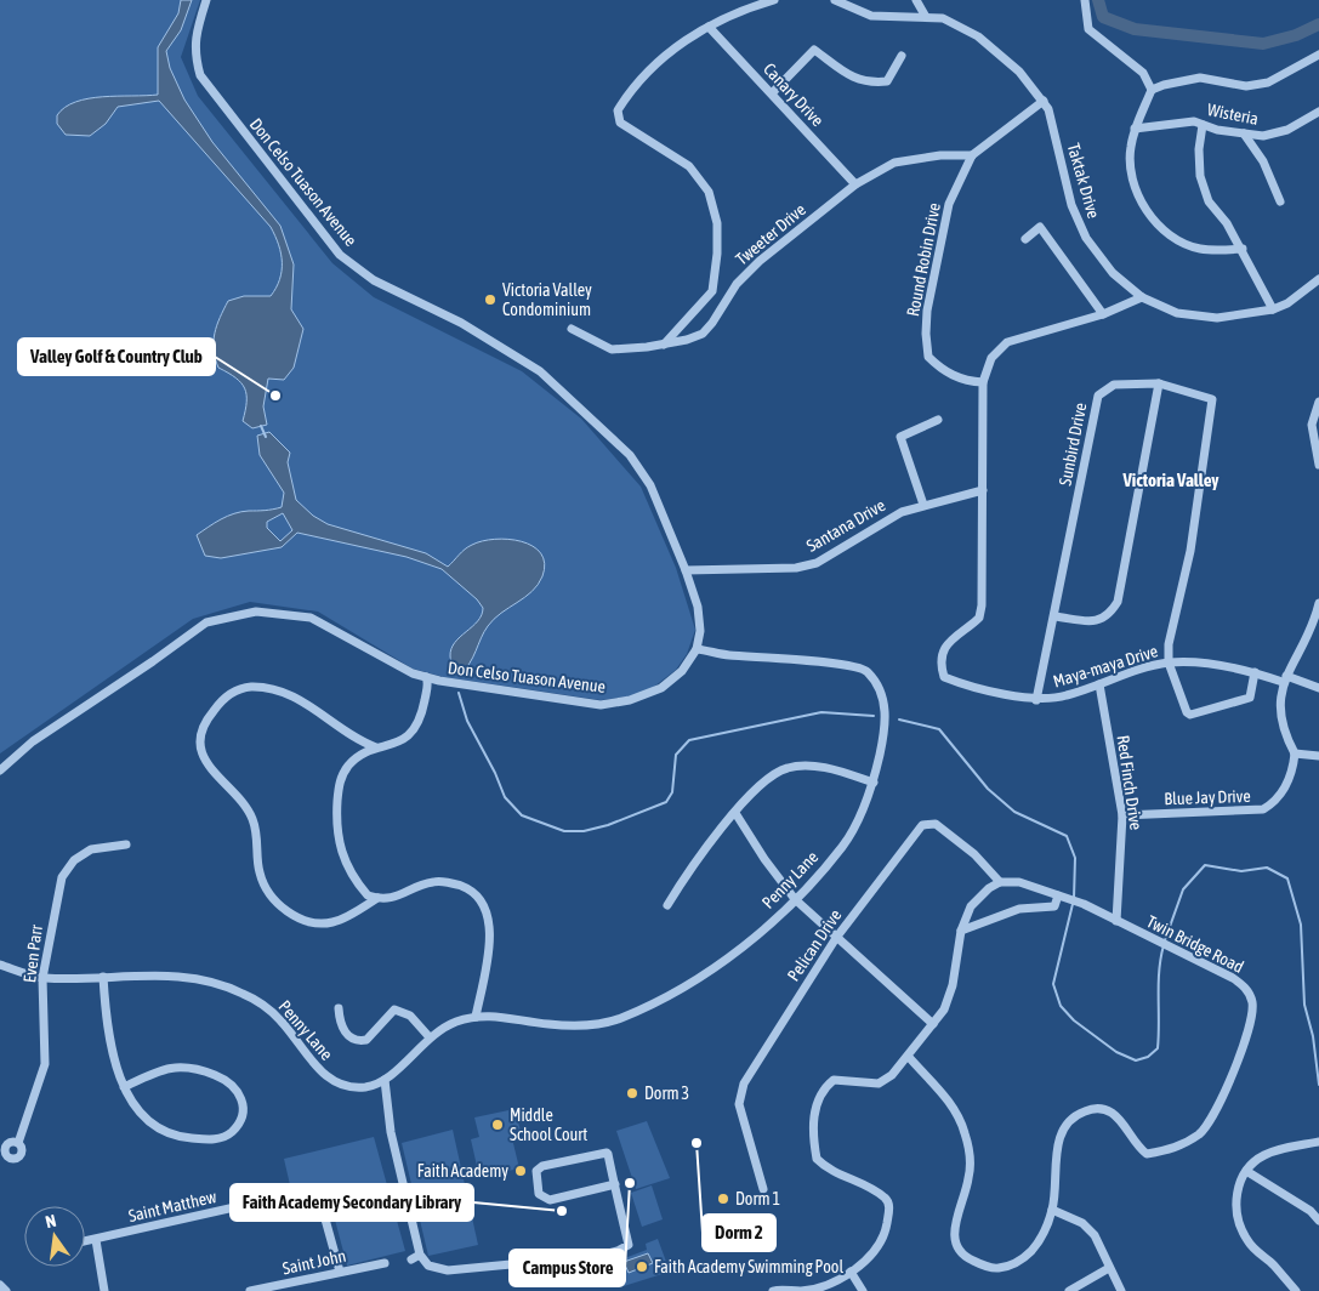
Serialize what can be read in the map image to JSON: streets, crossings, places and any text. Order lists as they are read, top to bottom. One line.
{"streets":{"street":["Canary Drive","Wisteria","Taktak Drive","Don Celso Tuason Avenue","Tweeter Drive","Round Robin Drive","Sunbird Drive","Santana Drive","Maya-maya Drive","Red Finch Drive","Blue Jay Drive","Penny Lane","Twin Bridge Road","Pelican Drive","Even Parr","Saint Matthew","Saint John"]},"crossings":[["Canary Drive","Tweeter Drive"],["Taktak Drive","Round Robin Drive"],["Don Celso Tuason Avenue","Santana Drive"],["Don Celso Tuason Avenue","Penny Lane"],["Tweeter Drive","Round Robin Drive"],["Round Robin Drive","Maya-maya Drive"],["Sunbird Drive","Maya-maya Drive"],["Santana Drive","Maya-maya Drive"],["Maya-maya Drive","Red Finch Drive"],["Red Finch Drive","Blue Jay Drive"],["Red Finch Drive","Twin Bridge Road"],["Penny Lane","Even Parr"],["Twin Bridge Road","Pelican Drive"],["Saint Matthew","Saint John"]],"districts":["Victoria Valley"],"places":["Victoria Valley Condominium","Valley Golf & Country Club","Dorm 3","Middle School Court","Dorm 2","Faith Academy","Campus Store","Dorm 1","Faith Academy Secondary Library","Faith Academy Swimming Pool"],"north":"top"}
